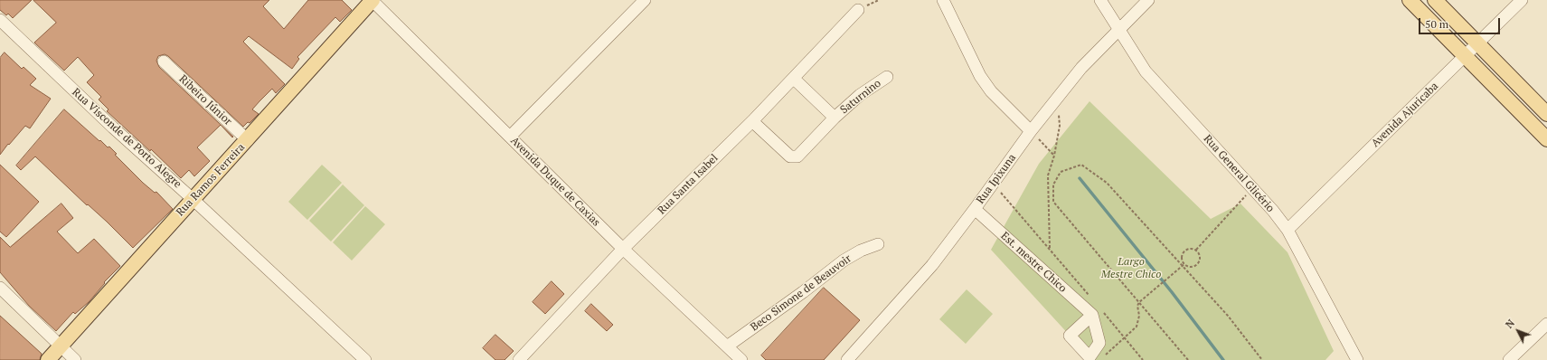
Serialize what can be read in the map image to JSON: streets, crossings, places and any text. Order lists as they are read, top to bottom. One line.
{"streets":{"main road":["Rua Ramos Ferreira"],"street":["Saturnino","Ribeiro Júnior","Avenida Ajuricaba","Rua Visconde de Porto Alegre","Rua General Glicério","Rua Ipixuna","Avenida Duque de Caxias","Rua Santa Isabel","Est. mestre Chico","Beco Simone de Beauvoir"]},"crossings":[["Saturnino","Rua Santa Isabel"],["Ribeiro Júnior","Rua Ramos Ferreira"],["Avenida Ajuricaba","Rua General Glicério"],["Rua Visconde de Porto Alegre","Rua Ramos Ferreira"],["Rua General Glicério","Rua Ipixuna"],["Rua Ipixuna","Est. mestre Chico"],["Rua Ramos Ferreira","Avenida Duque de Caxias"],["Avenida Duque de Caxias","Rua Santa Isabel"],["Avenida Duque de Caxias","Beco Simone de Beauvoir"]],"parks":["Largo Mestre Chico"],"scale_bar":"50 m","north":"top left"}
